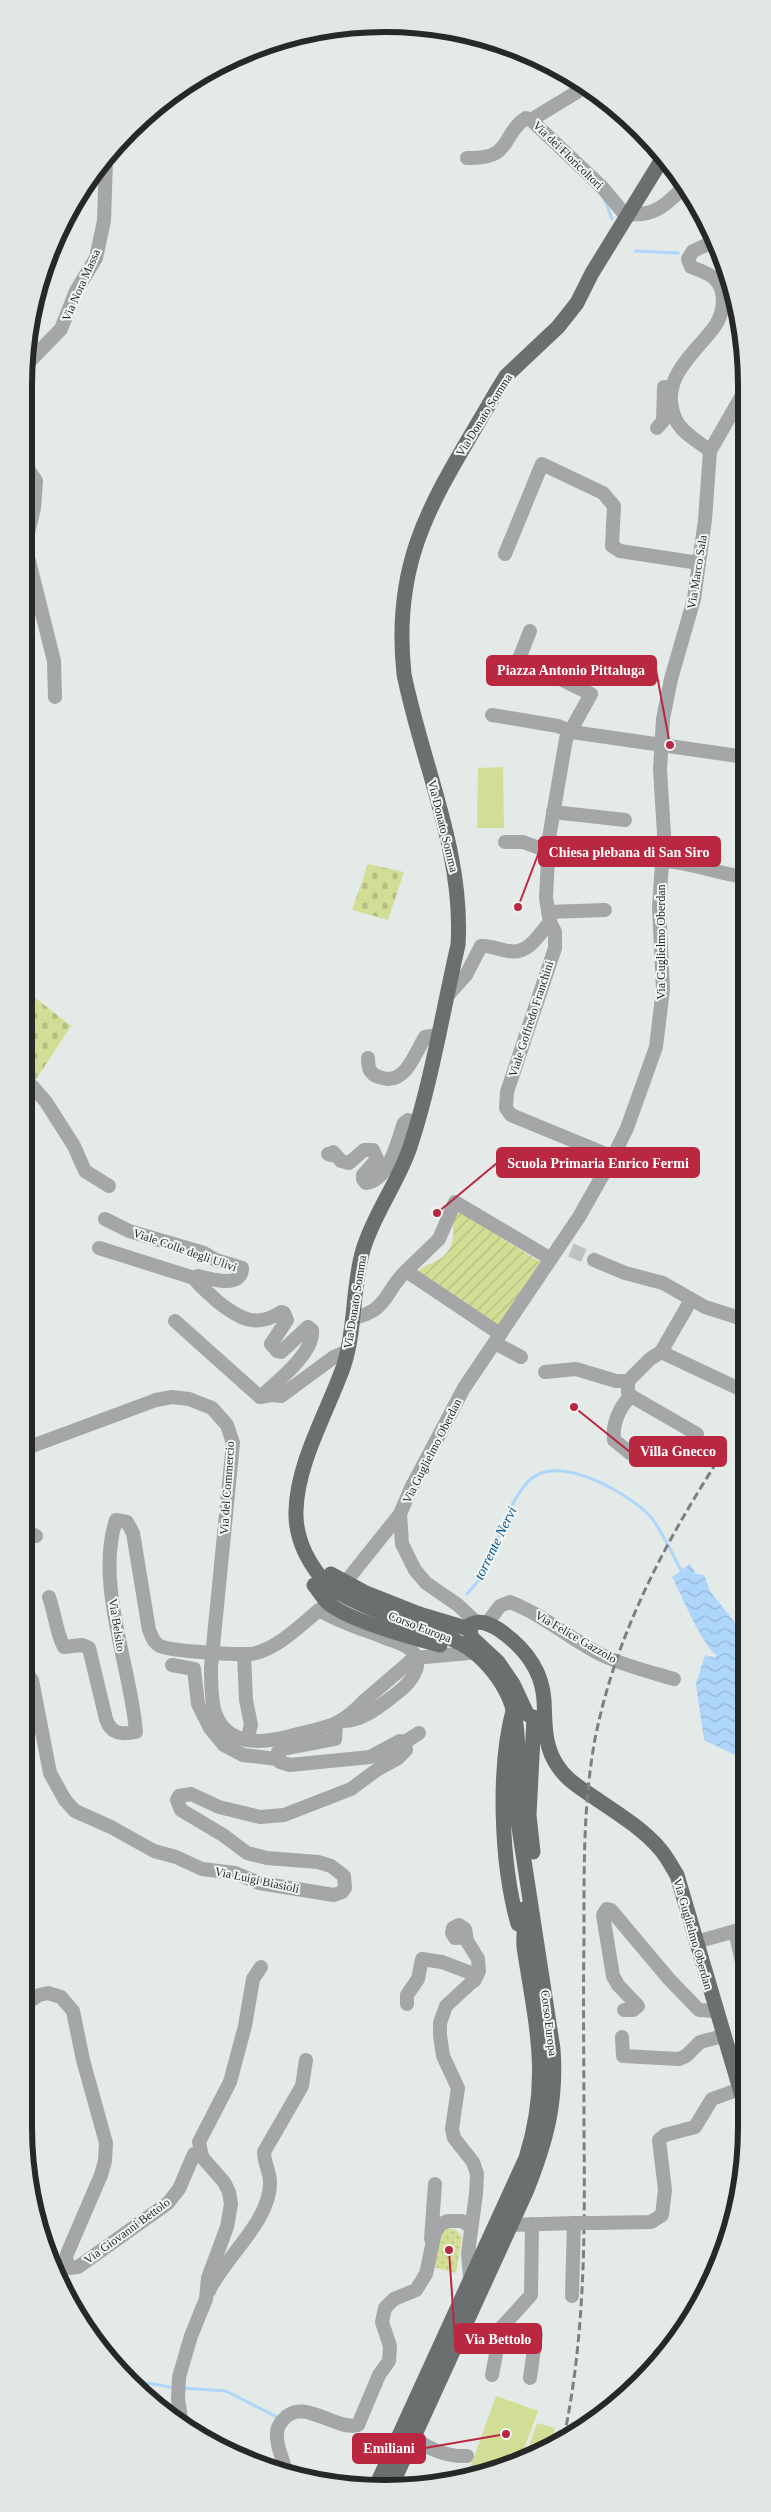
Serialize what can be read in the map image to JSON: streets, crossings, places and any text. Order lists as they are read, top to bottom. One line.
{"streets":{"main road":["Via Donato Somma","Via Guglielmo Oberdan","Corso Europa"],"street":["Via dei Floricoltori","Via Nora Massa","Via Marco Sala","Viale Goffredo Franchini","Viale Colle degli Ulivi","Via del Commercio","Via Belsito","Via Felice Gazzolo","Via Luigi Biasioli","Via Giovanni Bettolo"]},"crossings":[["Via dei Floricoltori","Via Donato Somma"],["Via Donato Somma","Corso Europa"],["Via Marco Sala","Via Guglielmo Oberdan"],["Via Guglielmo Oberdan","Viale Goffredo Franchini"],["Via Guglielmo Oberdan","Via Felice Gazzolo"],["Via del Commercio","Via Belsito"]],"water":["torrente Nervi"],"places":["Piazza Antonio Pittaluga","Chiesa plebana di San Siro","Scuola Primaria Enrico Fermi","Villa Gnecco","Via Bettolo","Emiliani"]}
